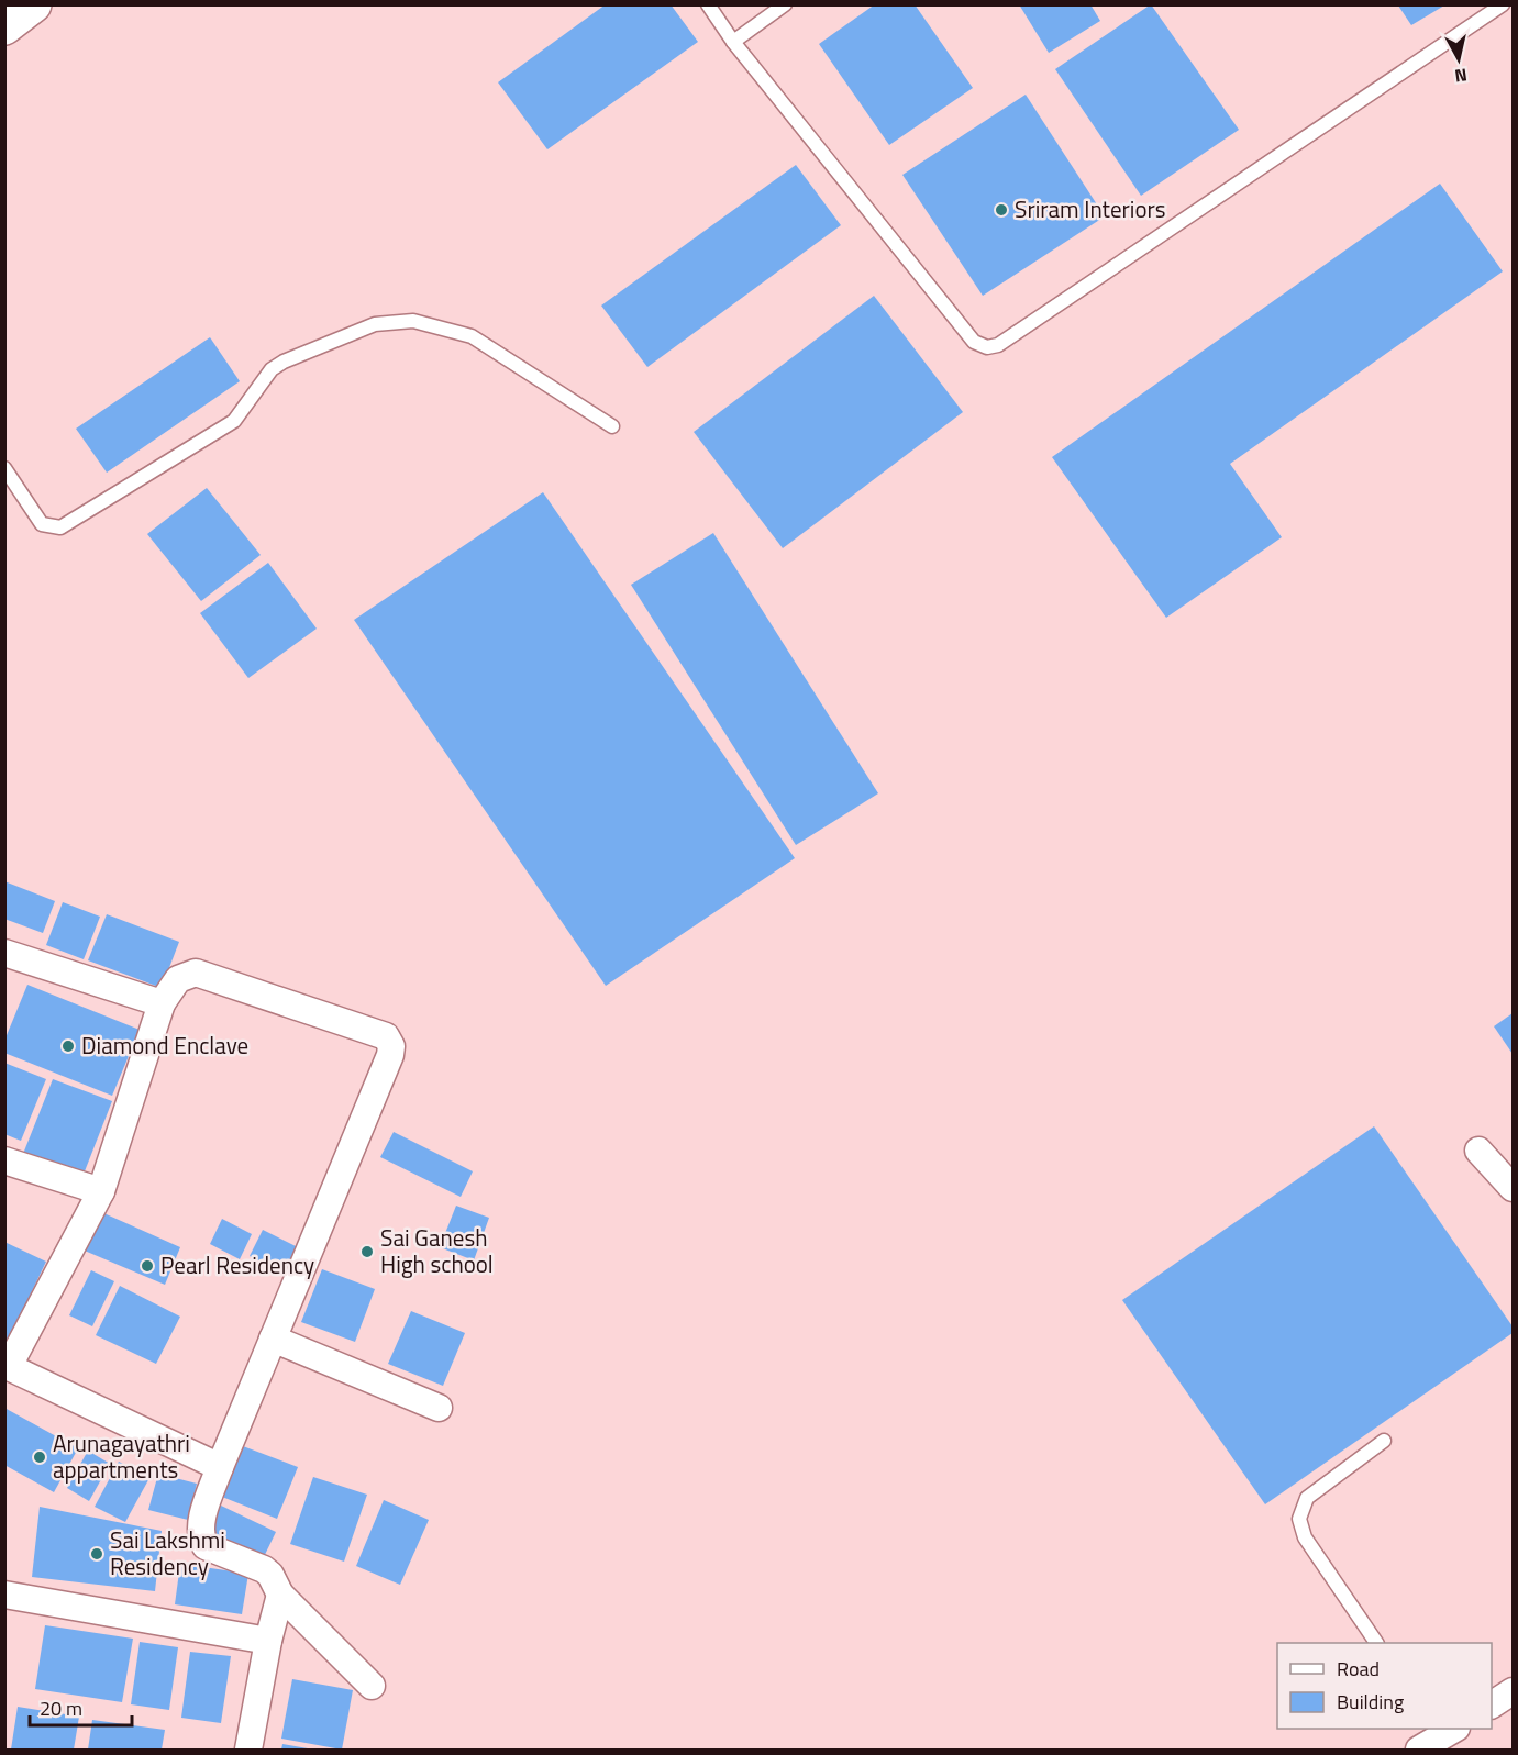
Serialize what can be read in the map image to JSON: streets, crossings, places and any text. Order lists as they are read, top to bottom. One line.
{"places":["Sriram Interiors","Diamond Enclave","Sai Ganesh High school","Pearl Residency","Arunagayathri appartments","Sai Lakshmi Residency"],"legend":["Road","Building"],"scale_bar":"20 m","north":"bottom"}
